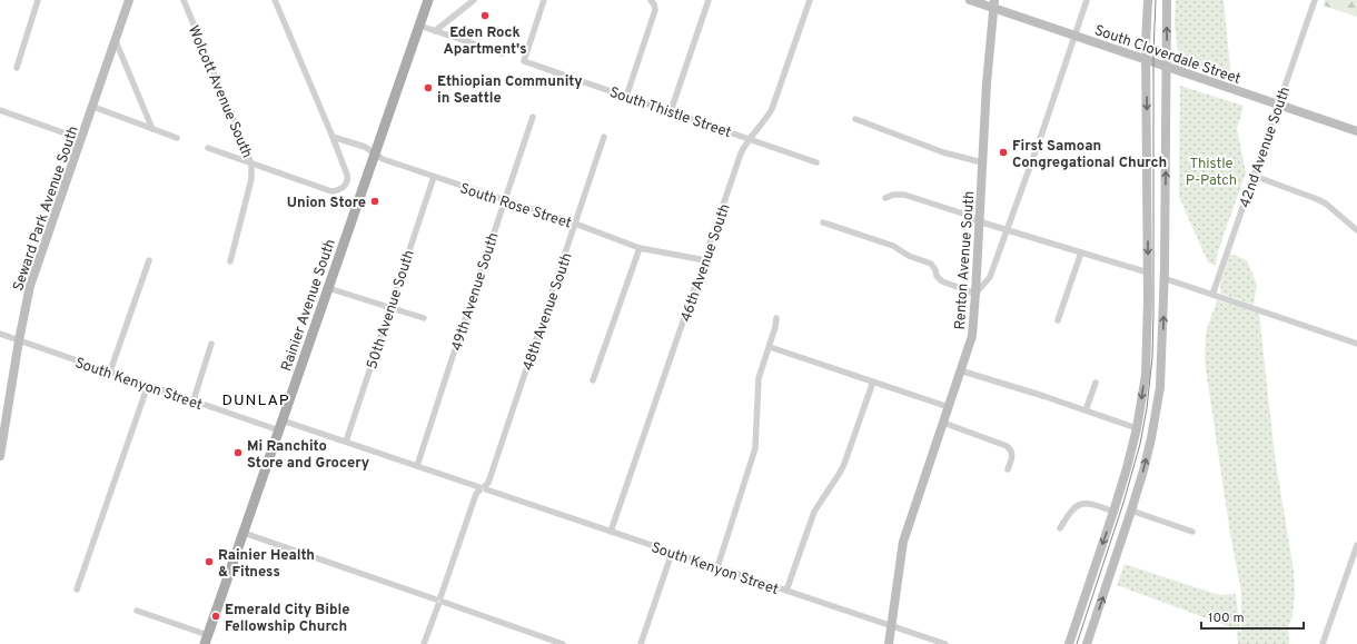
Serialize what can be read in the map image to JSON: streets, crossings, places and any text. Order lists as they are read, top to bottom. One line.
{"streets":{"main road":["South Cloverdale Street","Seward Park Avenue South","Renton Avenue South","Rainier Avenue South"],"street":["Wolcott Avenue South","South Thistle Street","42nd Avenue South","South Rose Street","46th Avenue South","49th Avenue South","50th Avenue South","48th Avenue South","South Kenyon Street"]},"crossings":[["South Cloverdale Street","42nd Avenue South"],["South Cloverdale Street","Renton Avenue South"],["South Thistle Street","46th Avenue South"],["South Rose Street","46th Avenue South"],["South Rose Street","49th Avenue South"],["South Rose Street","Rainier Avenue South"],["South Rose Street","50th Avenue South"],["South Rose Street","48th Avenue South"],["Seward Park Avenue South","South Kenyon Street"],["Renton Avenue South","South Kenyon Street"],["46th Avenue South","South Kenyon Street"],["49th Avenue South","South Kenyon Street"],["Rainier Avenue South","South Kenyon Street"],["50th Avenue South","South Kenyon Street"],["48th Avenue South","South Kenyon Street"]],"districts":["DUNLAP"],"parks":["Thistle P-Patch"],"places":["Eden Rock Apartment's","Ethiopian Community in Seattle","First Samoan Congregational Church","Union Store","Mi Ranchito Store and Grocery","Rainier Health & Fitness","Emerald City Bible Fellowship Church"],"scale_bar":"100 m"}
